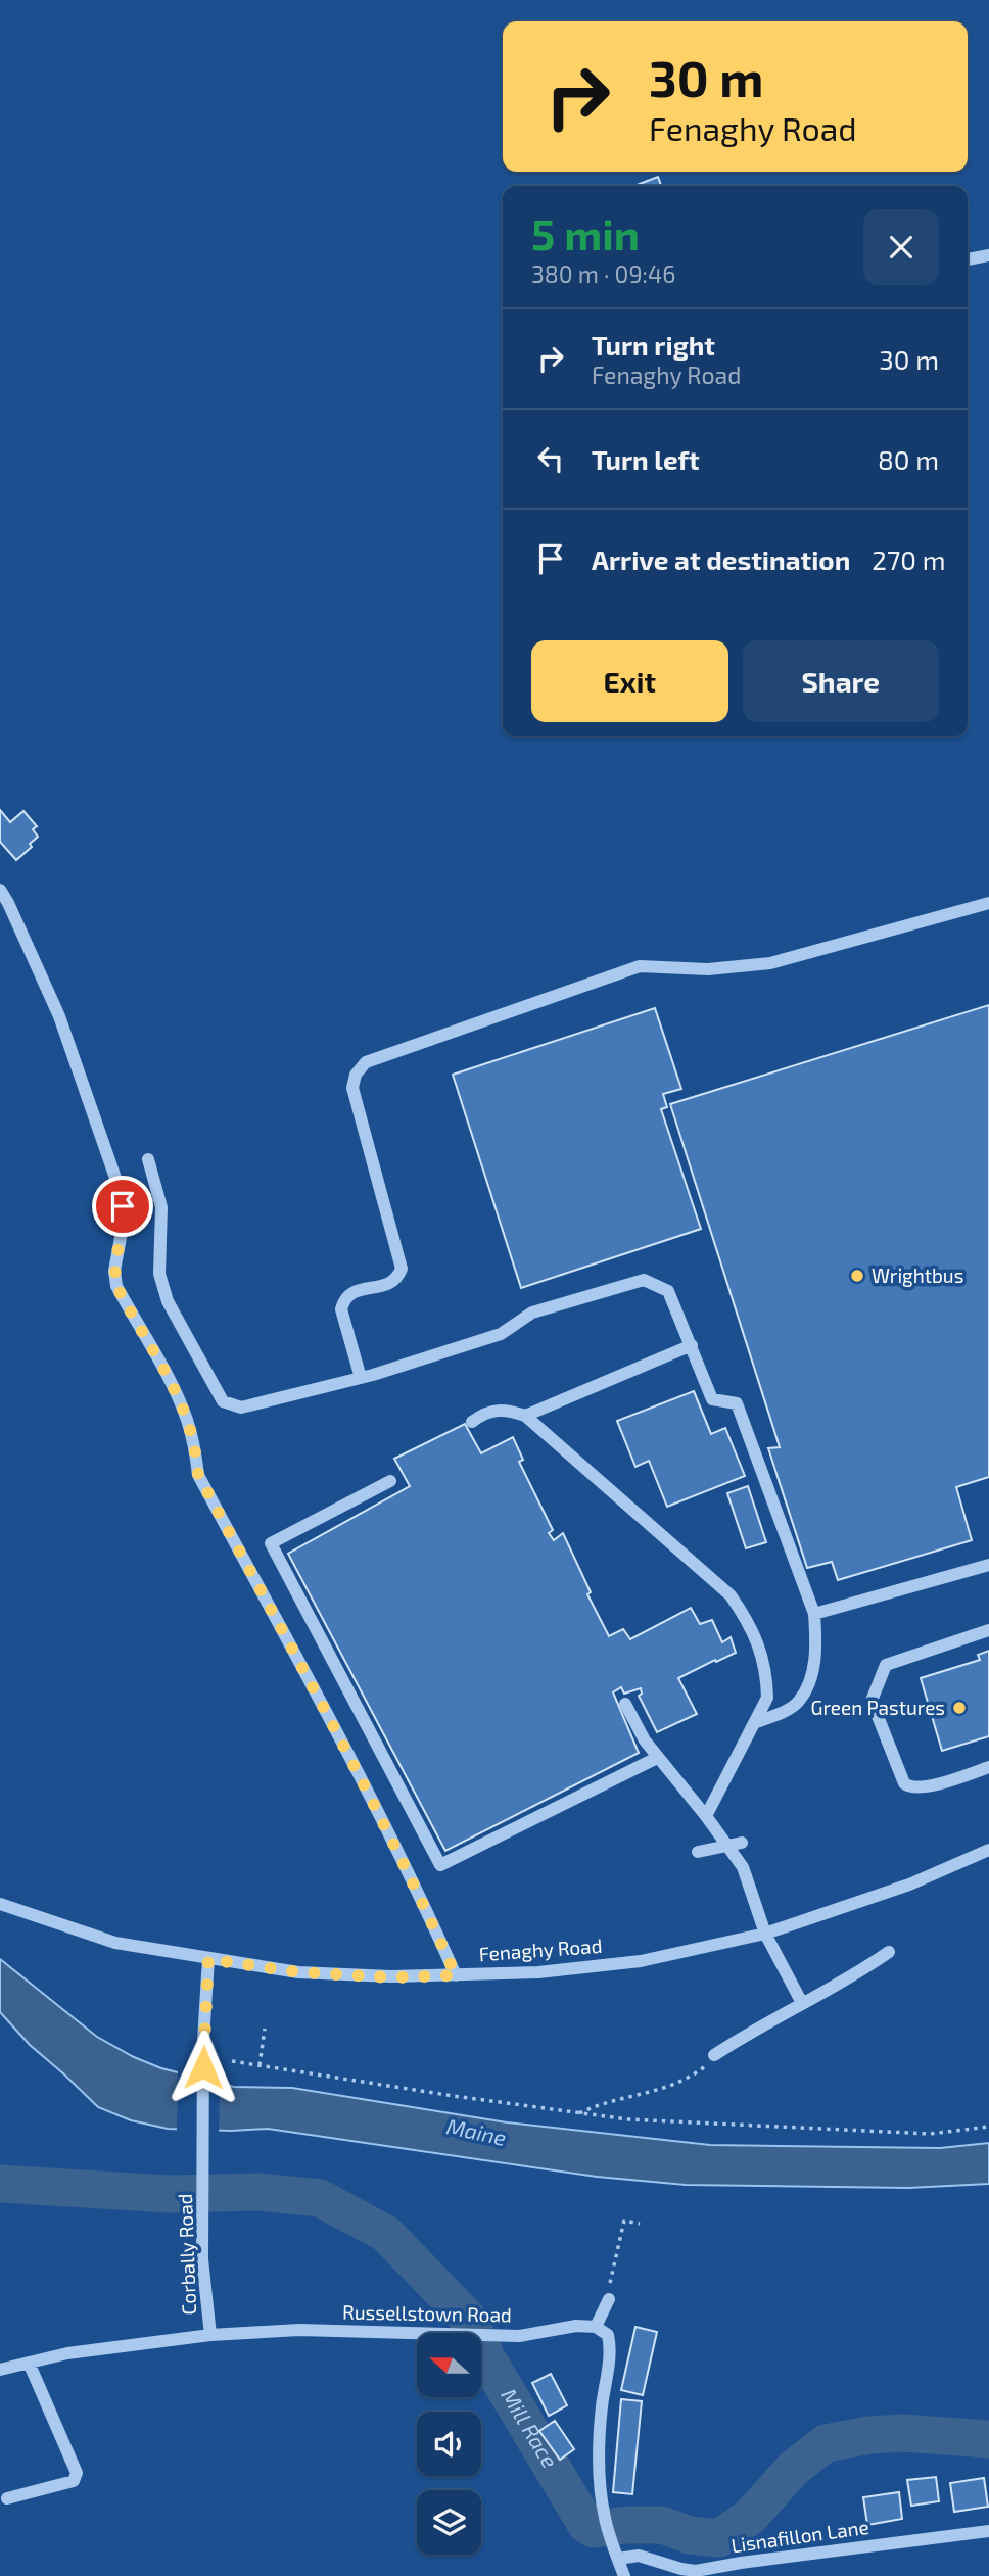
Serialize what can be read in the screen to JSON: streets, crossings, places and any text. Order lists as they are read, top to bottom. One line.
{"streets":{"street":["Fenaghy Road","Corbally Road","Russellstown Road","Lisnafillon Lane"]},"crossings":[["Fenaghy Road","Corbally Road"],["Corbally Road","Russellstown Road"]],"water":["Maine","Mill Race"],"places":["Wrightbus","Green Pastures"],"north":"left","page":{"turn":["30 m","Fenaghy Road"],"heading":["5 min","380 m · 09:46"],"list":[{"name":"Turn right","note":"Fenaghy Road","value":"30 m"},{"name":"Turn left","value":"80 m"},{"name":"Arrive at destination","value":"270 m"}],"buttons":["Exit","Share"]}}
